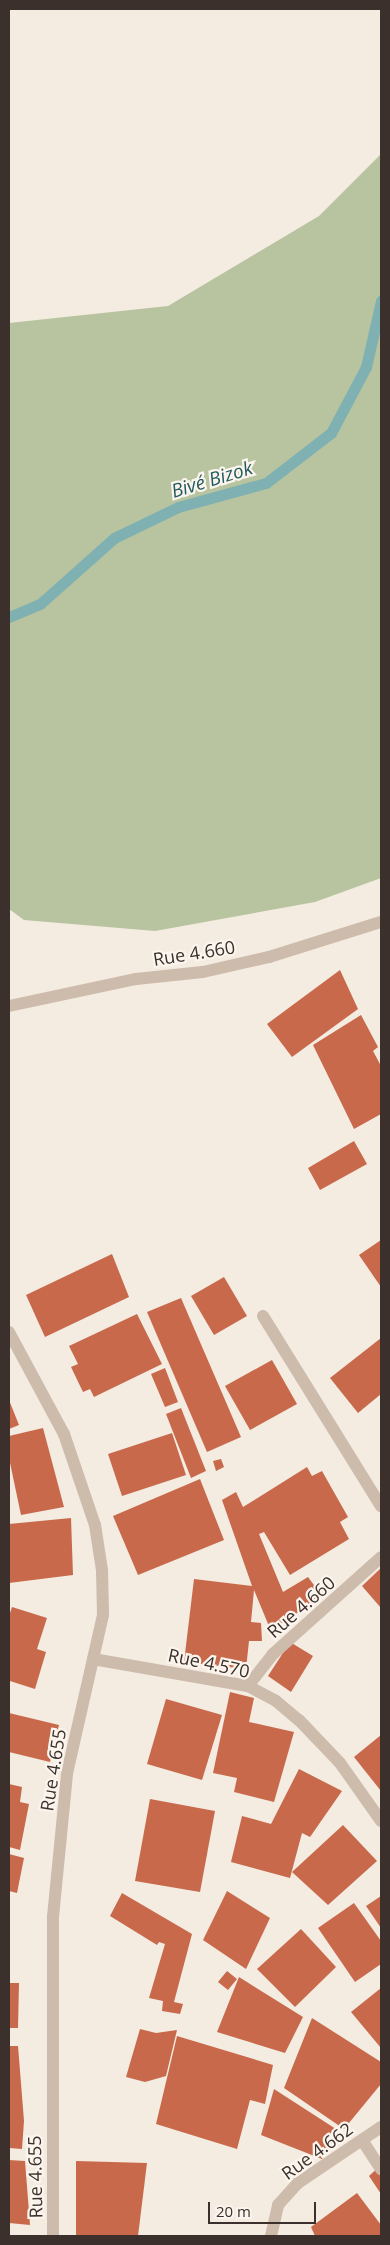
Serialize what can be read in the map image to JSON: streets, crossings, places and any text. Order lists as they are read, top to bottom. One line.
{"streets":{"street":["Rue 4.660","Rue 4.570","Rue 4.655","Rue 4.662"]},"crossings":[["Rue 4.660","Rue 4.570"],["Rue 4.570","Rue 4.655"]],"water":["Bivé Bizok"],"scale_bar":"20 m"}
